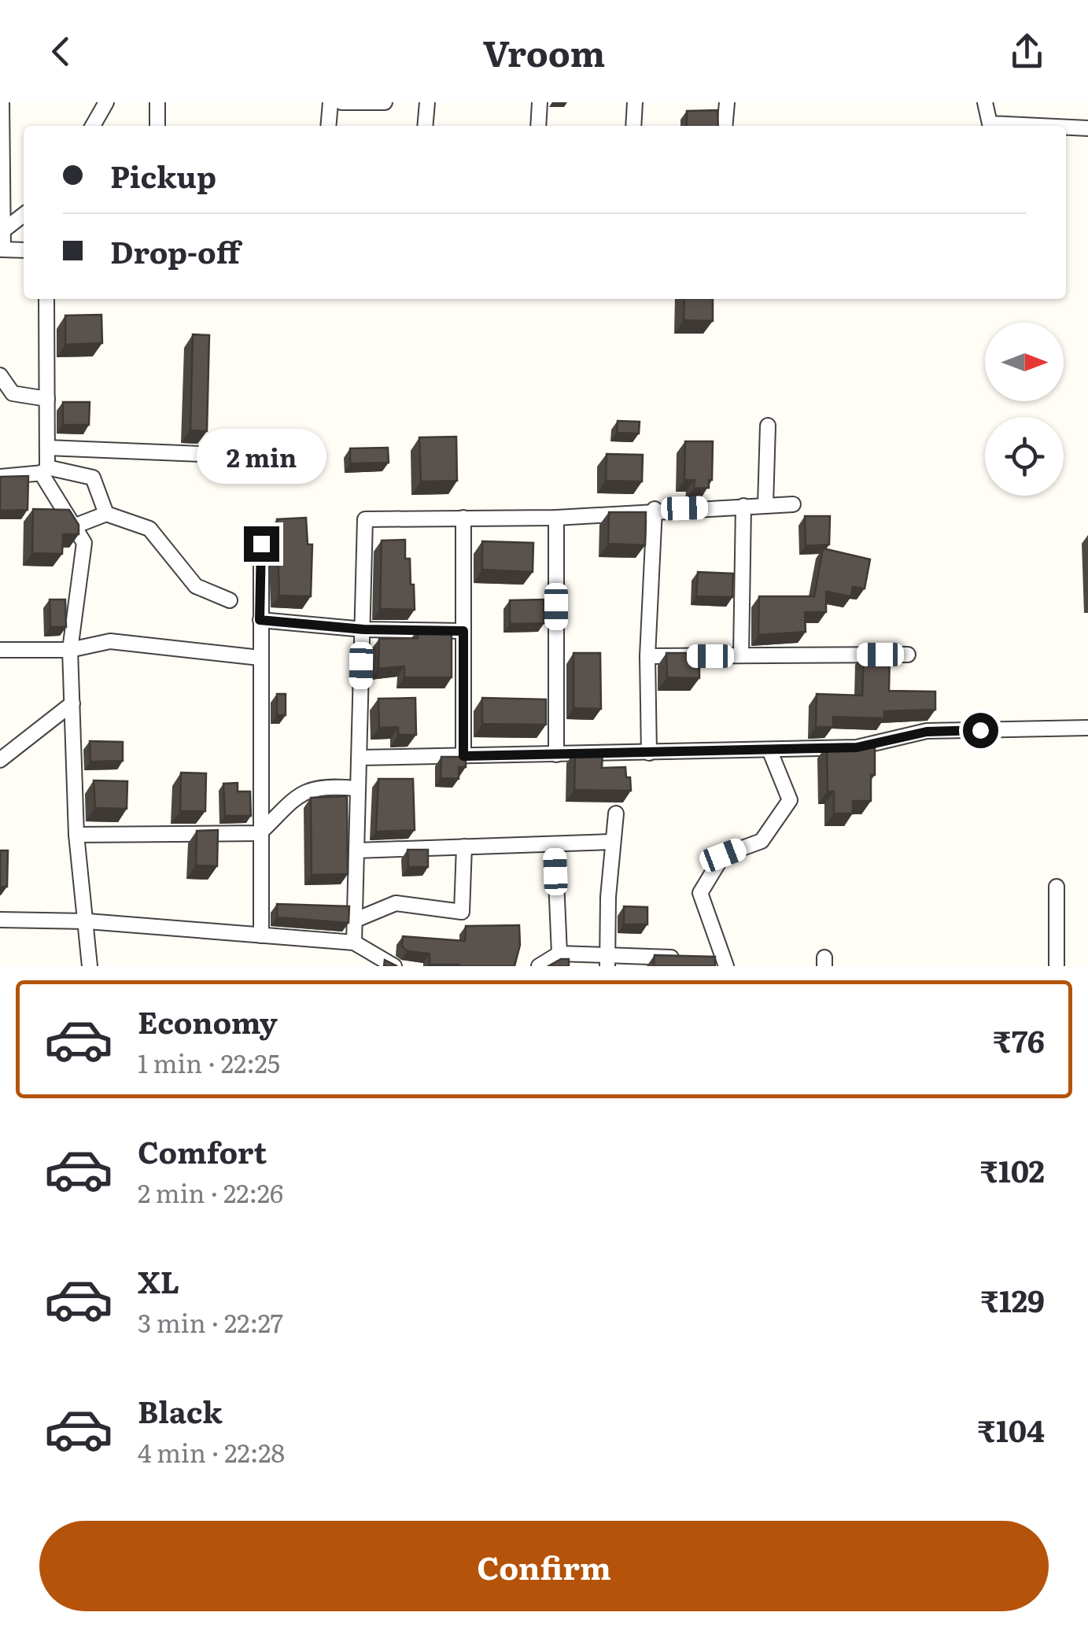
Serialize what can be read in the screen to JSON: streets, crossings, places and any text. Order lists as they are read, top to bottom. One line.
{"north":"right","page":{"header":"Vroom","banner":["Pickup","Drop-off"],"bubble":"2 min","list":[{"name":"Economy","note":"1 min · 22:25","value":"₹76"},{"name":"Comfort","note":"2 min · 22:26","value":"₹102"},{"name":"XL","note":"3 min · 22:27","value":"₹129"},{"name":"Black","note":"4 min · 22:28","value":"₹104"}],"buttons":"Confirm"}}
